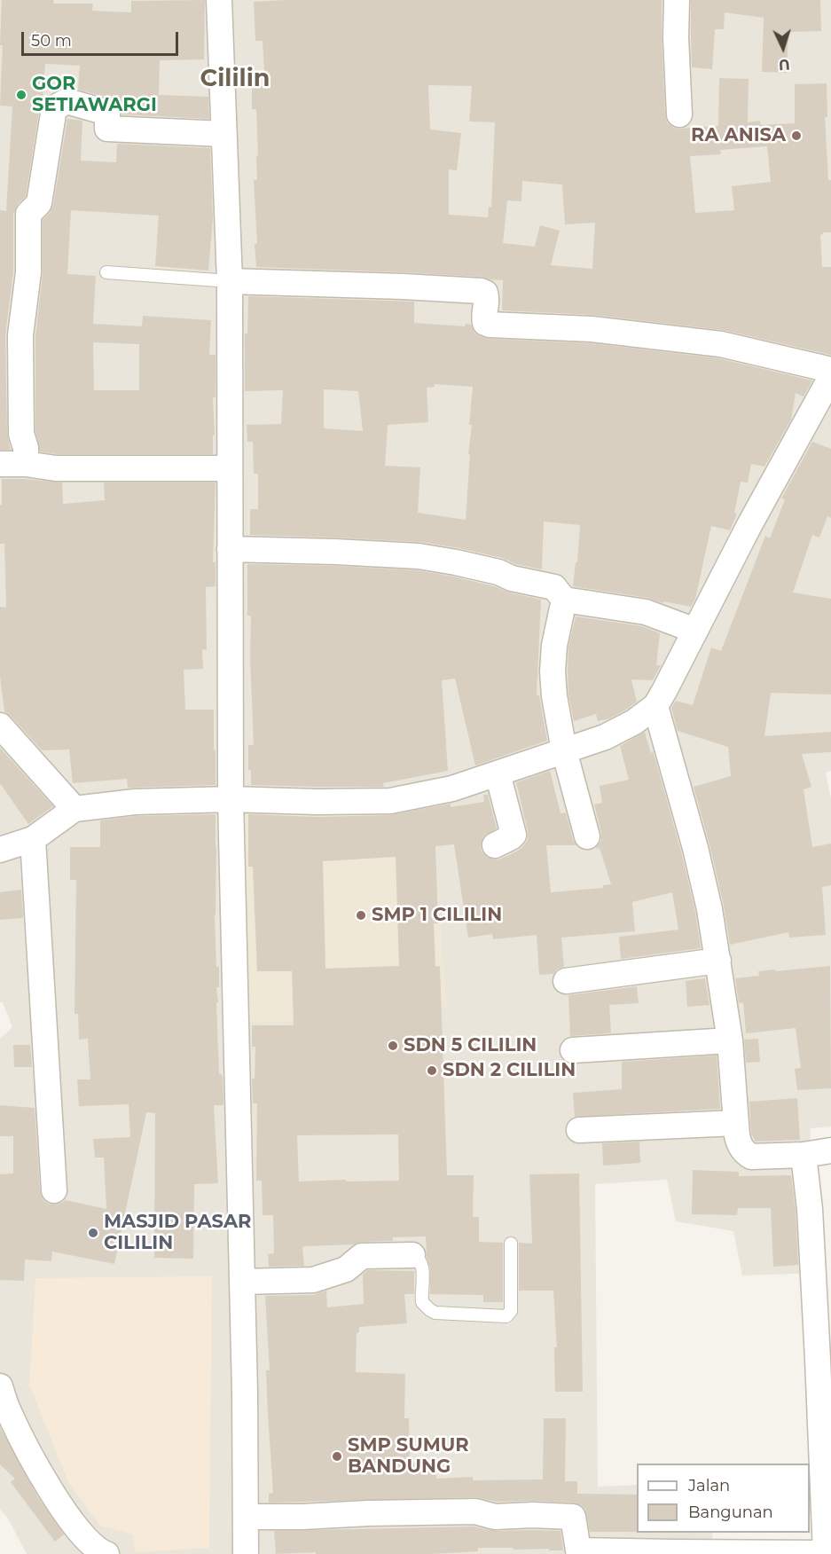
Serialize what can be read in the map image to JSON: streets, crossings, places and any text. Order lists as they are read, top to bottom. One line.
{"districts":["Cililin"],"places":["GOR SETIAWARGI","RA ANISA","SMP 1 CILILIN","SDN 5 CILILIN","SDN 2 CILILIN","MASJID PASAR CILILIN","SMP SUMUR BANDUNG"],"legend":["Jalan","Bangunan"],"scale_bar":"50 m","north":"bottom"}
